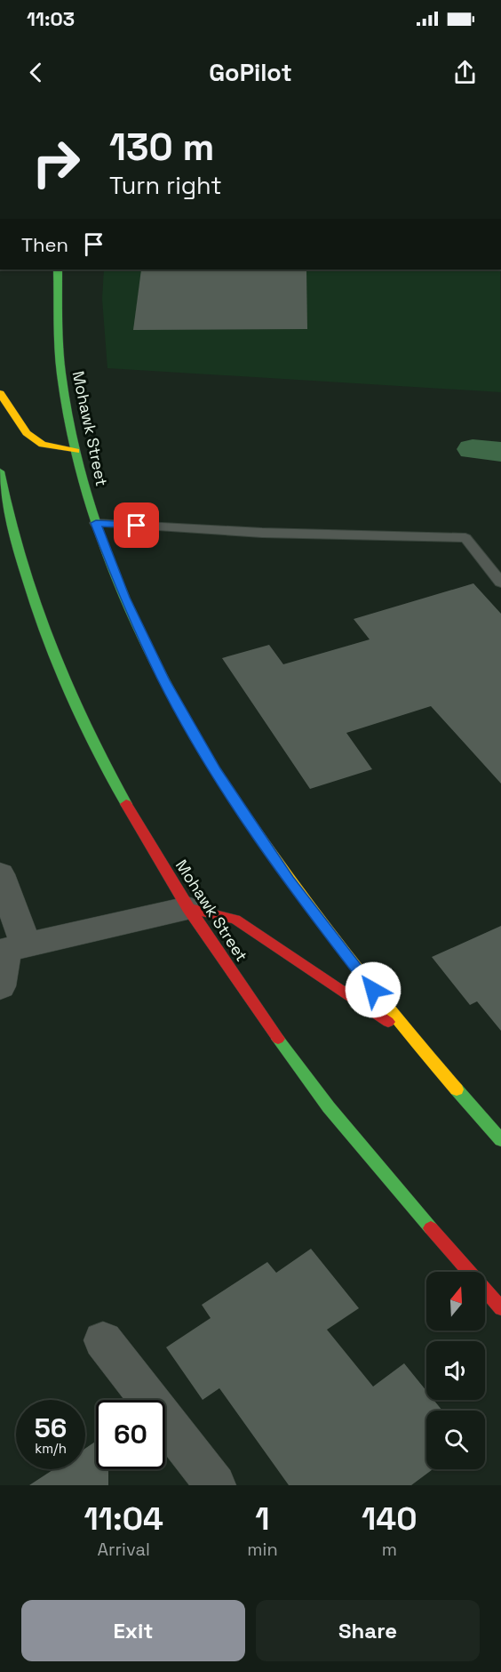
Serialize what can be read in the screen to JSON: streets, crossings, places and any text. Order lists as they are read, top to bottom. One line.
{"streets":{"main road":["Mohawk Street"]},"north":"top","page":{"status":"11:03","header":"GoPilot","turn":["130 m","Turn right"],"then":"Then","speed":"56 km/h","limit":"60","eta":["11:04","Arrival","1","min","140","m"],"buttons":["Exit","Share"]}}
